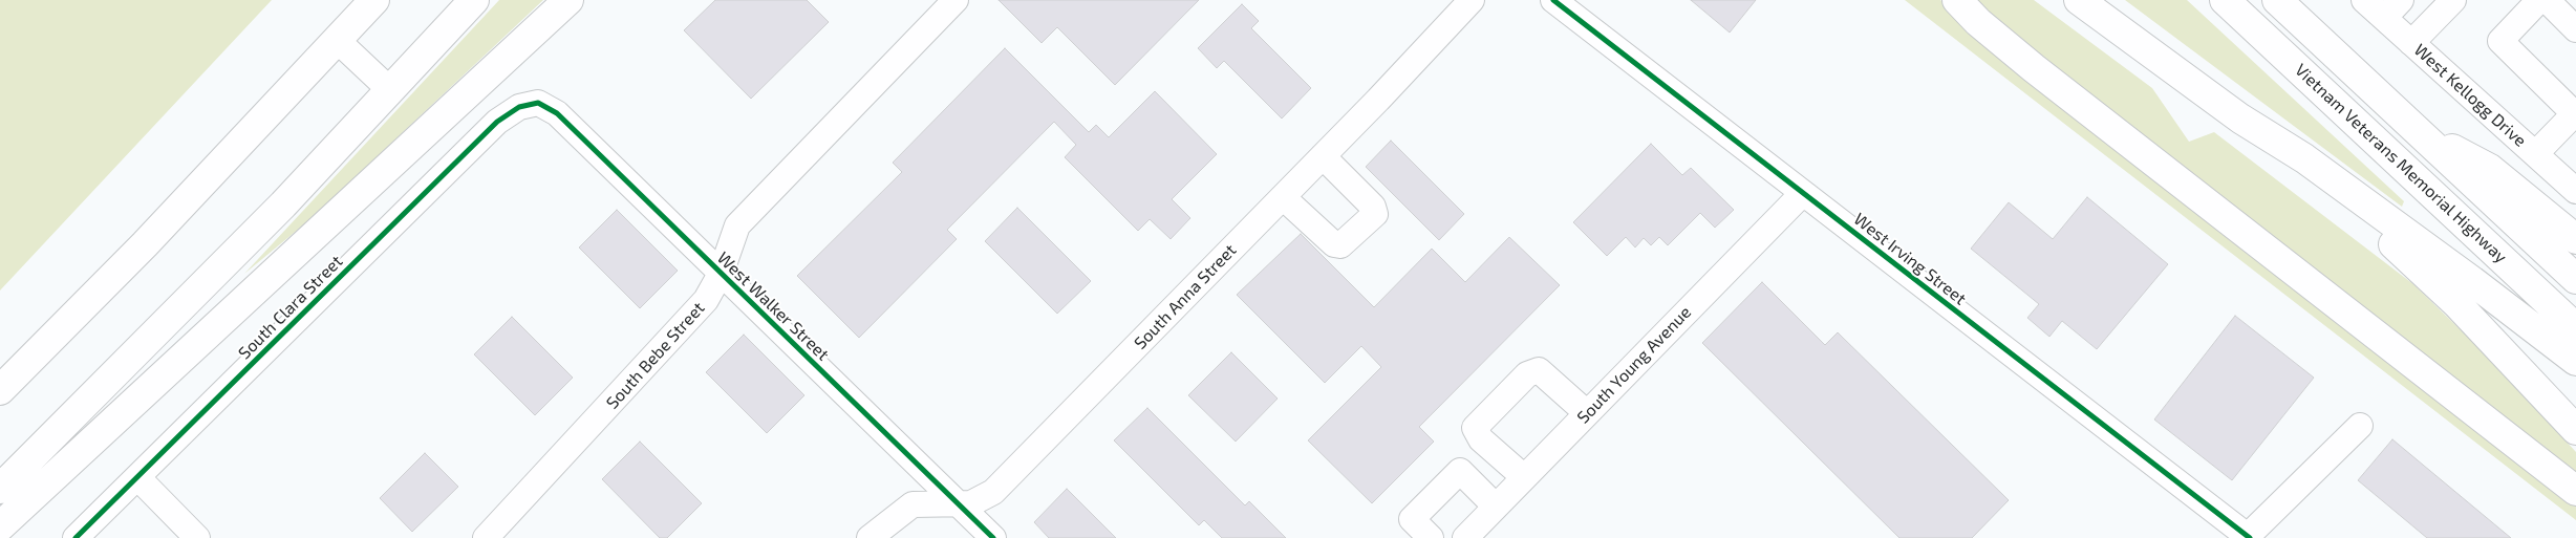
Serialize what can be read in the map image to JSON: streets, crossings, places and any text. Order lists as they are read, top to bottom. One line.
{"streets":{"highway":["Vietnam Veterans Memorial Highway"],"street":["West Kellogg Drive","West Irving Street","South Anna Street","West Walker Street","South Clara Street","South Bebe Street","South Young Avenue"]},"crossings":[["West Irving Street","South Young Avenue"],["South Anna Street","West Walker Street"],["West Walker Street","South Clara Street"],["West Walker Street","South Bebe Street"]]}
